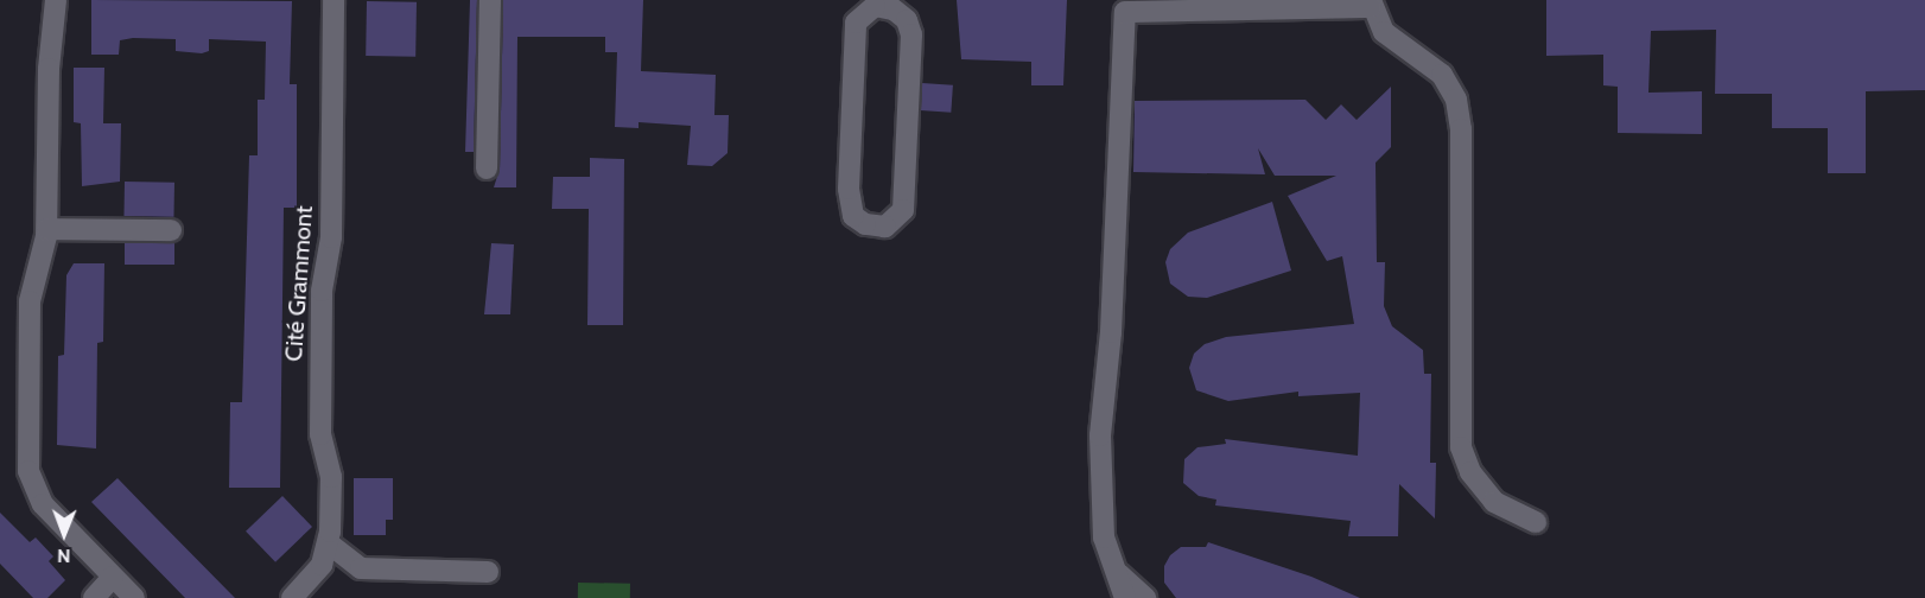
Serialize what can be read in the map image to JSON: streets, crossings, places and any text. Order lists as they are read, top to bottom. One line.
{"streets":{"street":["Cité Grammont"]},"north":"bottom"}
